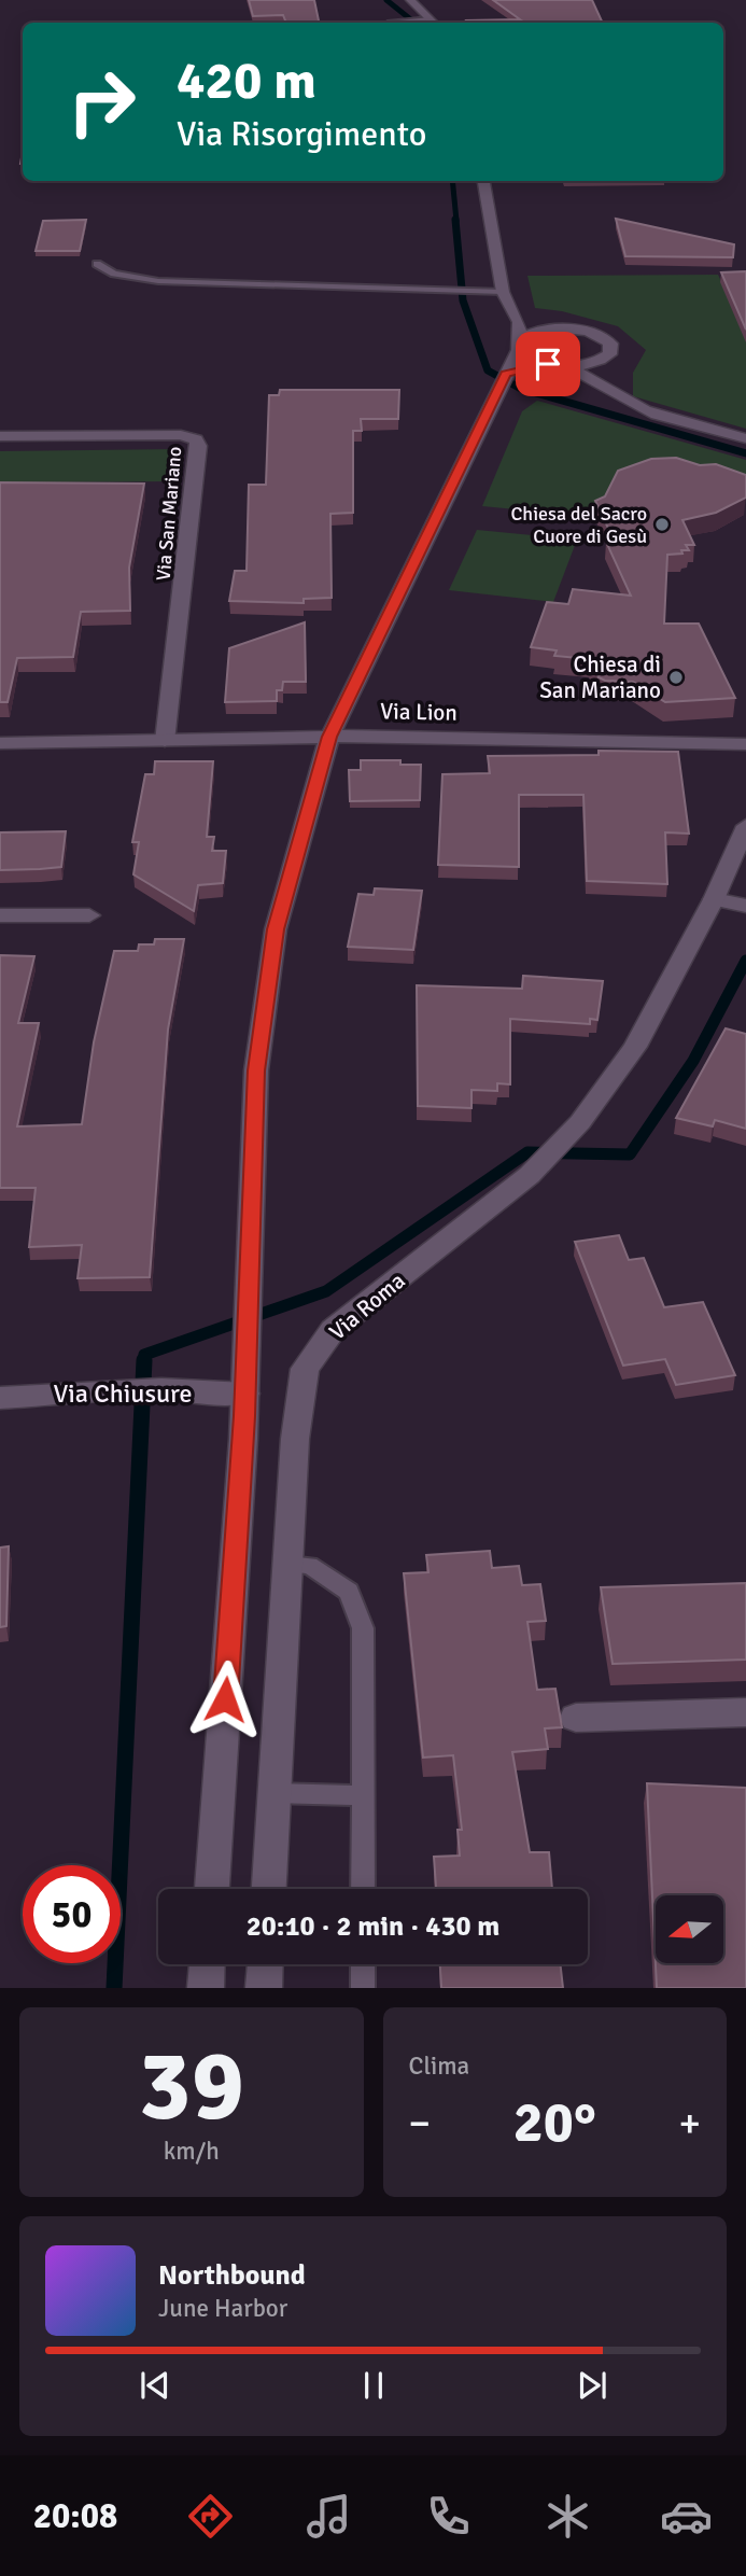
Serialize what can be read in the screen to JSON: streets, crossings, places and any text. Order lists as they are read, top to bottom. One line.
{"streets":{"street":["Via San Mariano","Via Lion","Via Roma","Via Chiusure"]},"crossings":[["Via San Mariano","Via Lion"]],"places":["Chiesa del Sacro Cuore di Gesù","Chiesa di San Mariano"],"north":"left","page":{"turn":["420 m","Via Risorgimento"],"limit":"50","trip":"20:10 · 2 min · 430 m","tile":[["39","km/h"],"Clima"],"heat":["−","20°","+"],"song":["Northbound","June Harbor"],"tabs":"20:08"}}
